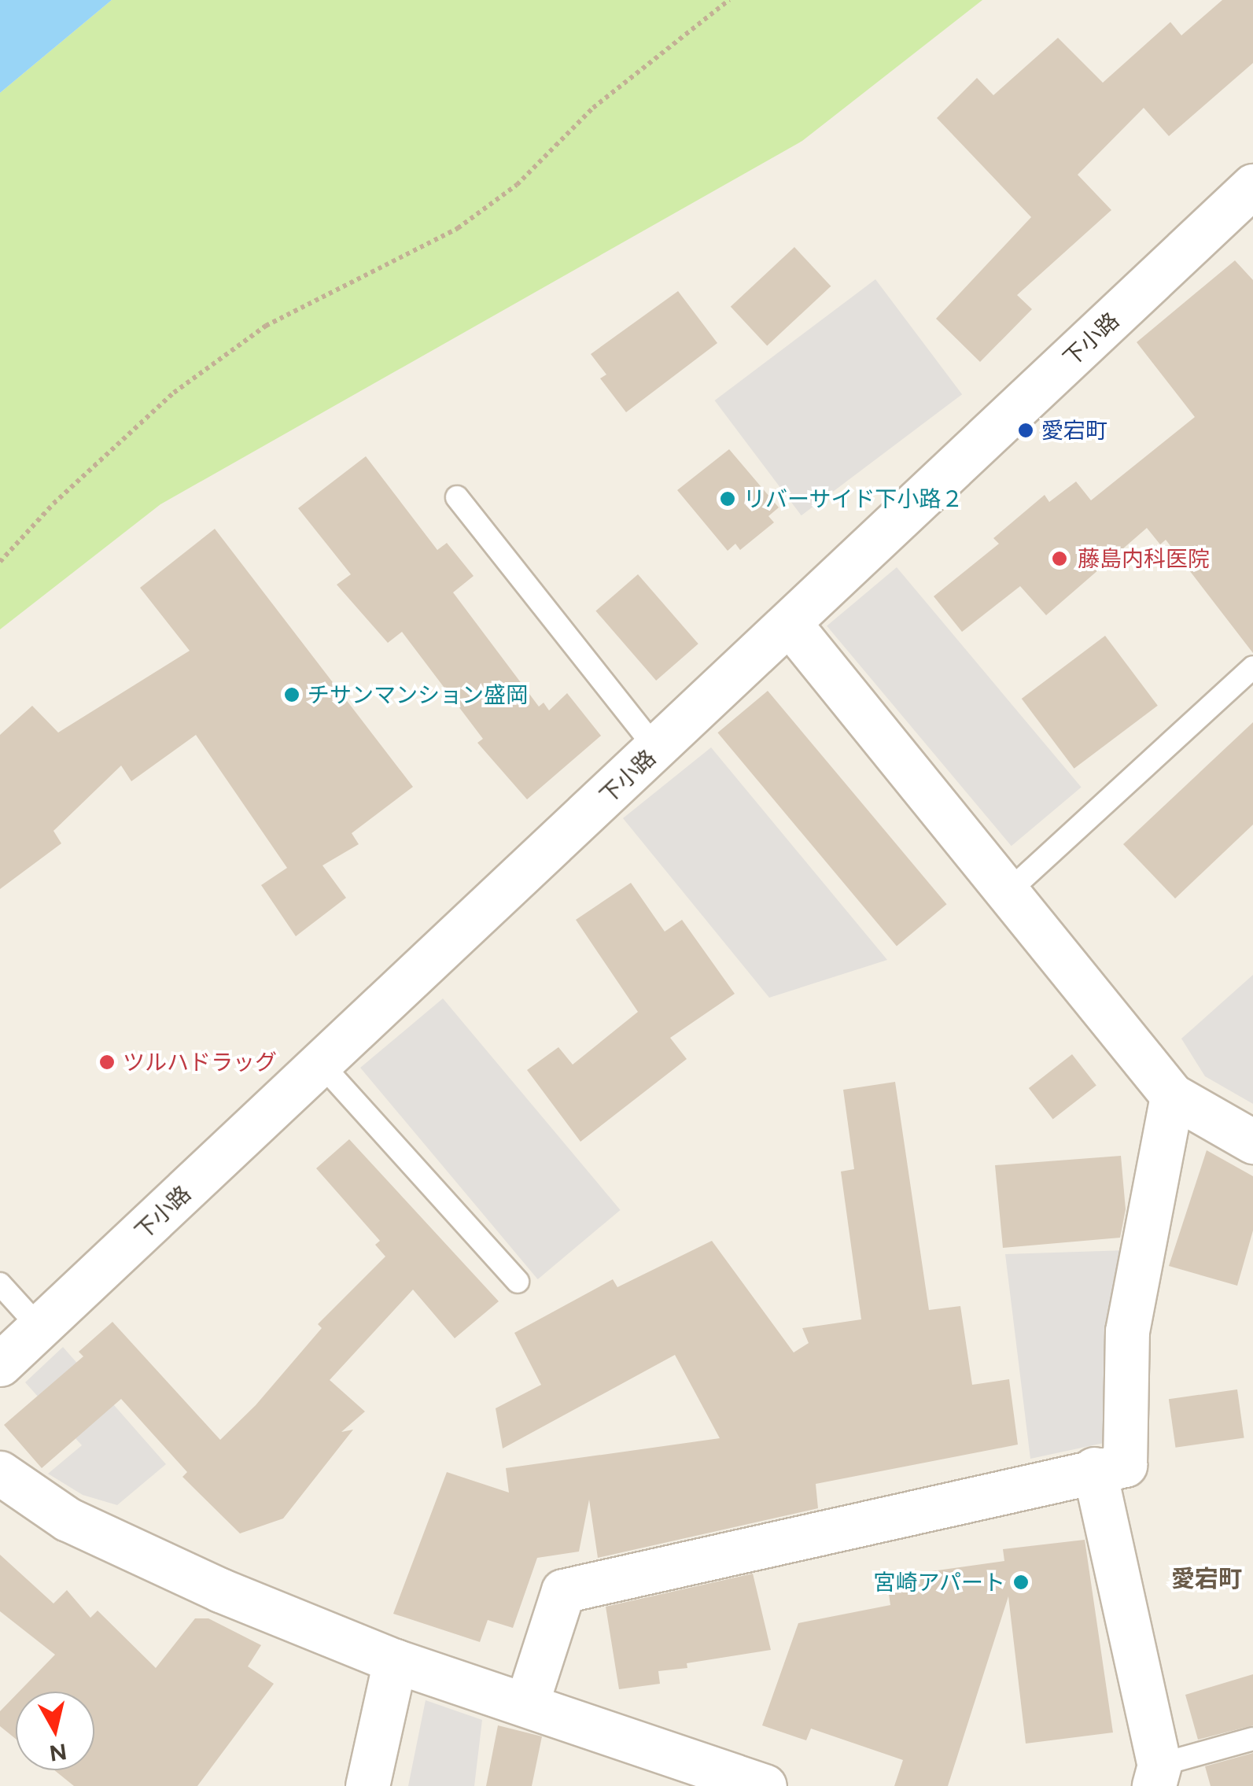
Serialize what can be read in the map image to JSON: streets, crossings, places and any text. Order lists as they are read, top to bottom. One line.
{"streets":{"street":["下小路"]},"districts":["愛宕町"],"places":["愛宕町","リバーサイド下小路２","藤島内科医院","チサンマンション盛岡","ツルハドラッグ","宮崎アパート"],"north":"bottom"}
